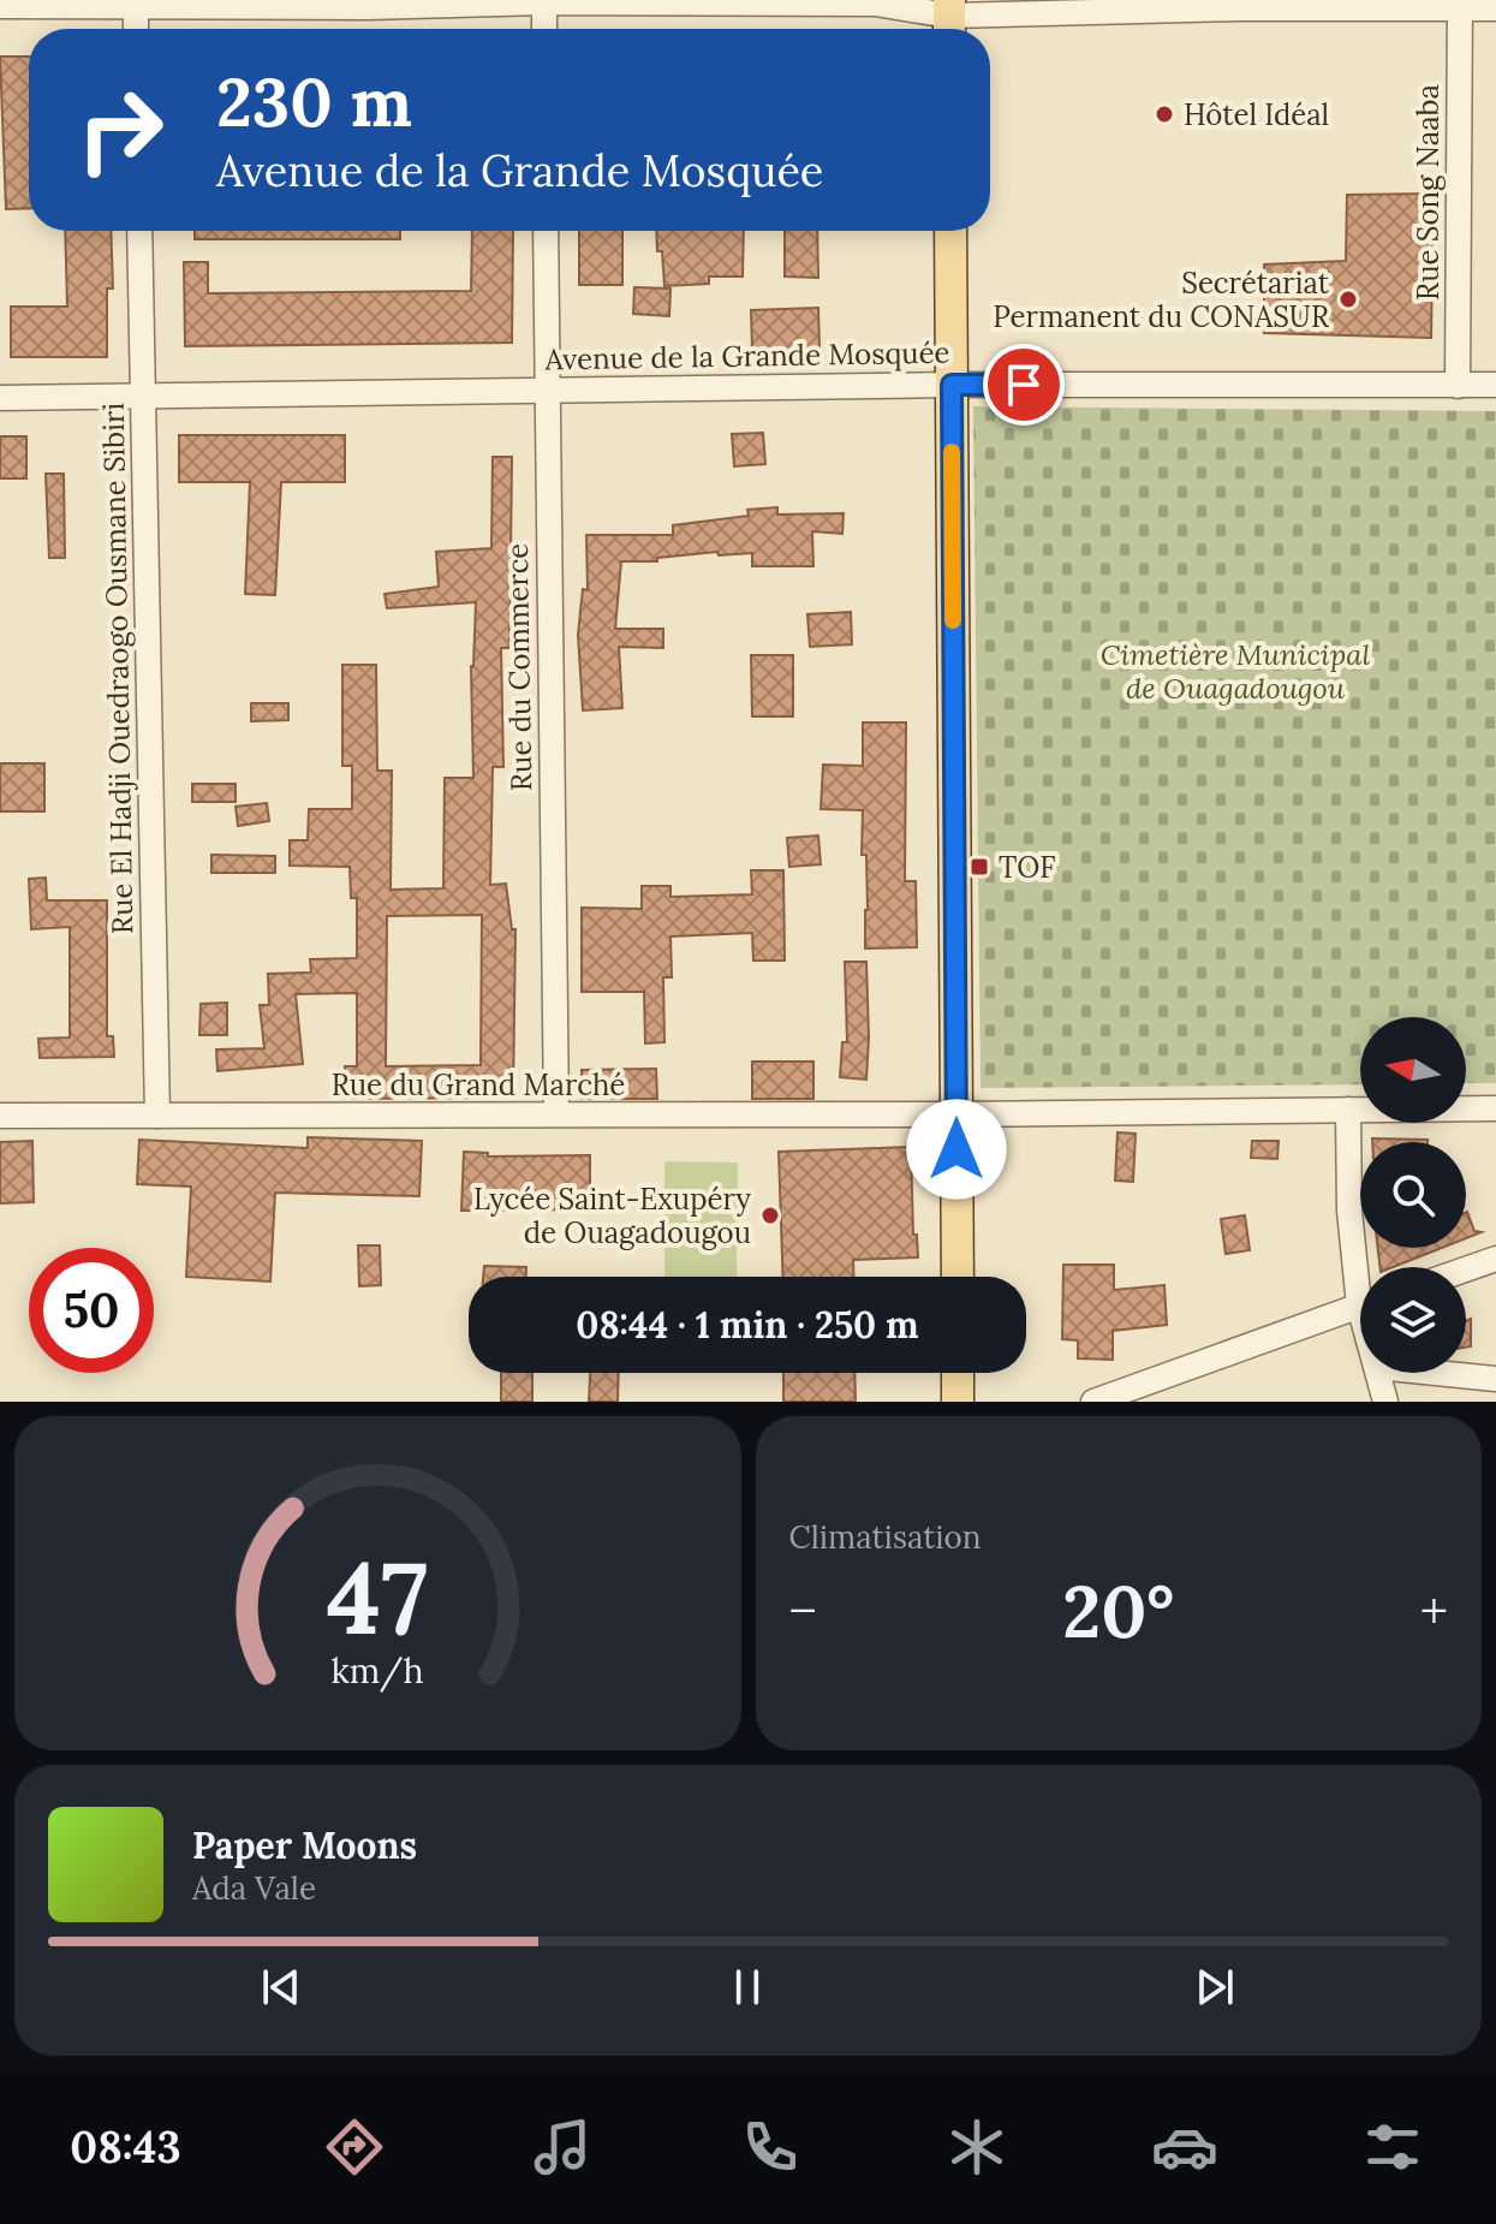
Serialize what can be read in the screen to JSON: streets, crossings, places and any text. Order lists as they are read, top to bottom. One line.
{"streets":{"street":["Rue Song Naaba","Avenue de la Grande Mosquée","Rue du Commerce","Rue El Hadji Ouedraogo Ousmane Sibiri","Rue du Grand Marché"]},"crossings":[["Rue Song Naaba","Avenue de la Grande Mosquée"],["Avenue de la Grande Mosquée","Rue du Commerce"],["Avenue de la Grande Mosquée","Rue El Hadji Ouedraogo Ousmane Sibiri"],["Rue du Commerce","Rue du Grand Marché"],["Rue El Hadji Ouedraogo Ousmane Sibiri","Rue du Grand Marché"]],"parks":["Cimetière Municipal de Ouagadougou"],"places":{"other":["Hôtel Idéal","Secrétariat Permanent du CONASUR","Lycée Saint-Exupéry de Ouagadougou"],"transit":["TOF"]},"north":"left","page":{"turn":["230 m","Avenue de la Grande Mosquée"],"limit":"50","trip":"08:44 · 1 min · 250 m","tile":"Climatisation","heat":["−","20°","+"],"song":["Paper Moons","Ada Vale"],"tabs":"08:43","gauge":["47","km/h"]}}
